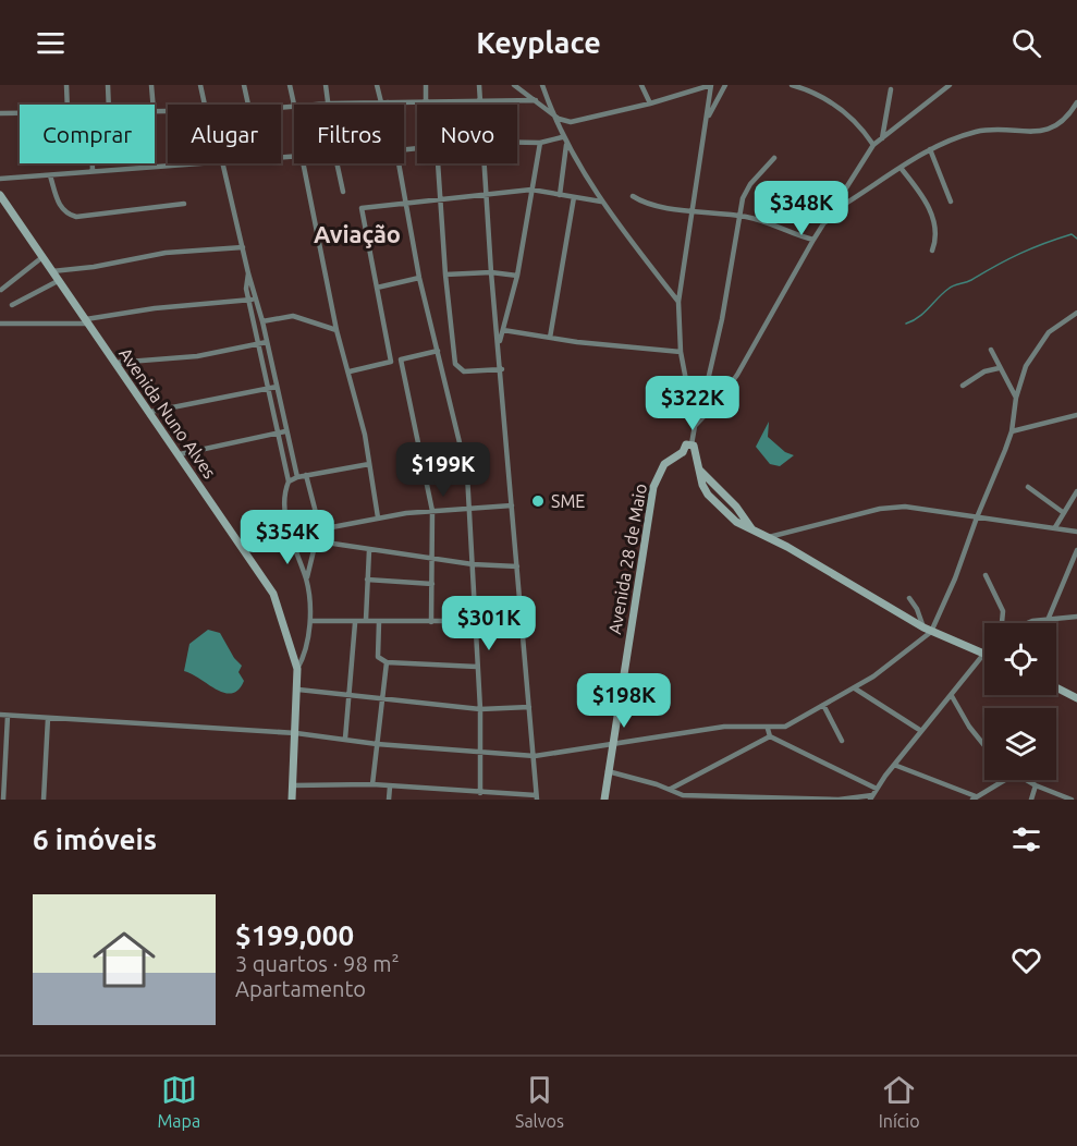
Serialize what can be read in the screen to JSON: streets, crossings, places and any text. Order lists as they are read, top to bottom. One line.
{"streets":{"street":["Avenida Nuno Alves","Avenida 28 de Maio"]},"districts":["Aviação"],"places":["SME"],"page":{"header":"Keyplace","chip":["Comprar","Alugar","Filtros","Novo"],"price":["$348K","$322K","$199K","$354K","$301K","$198K"],"heading":"6 imóveis","list":[{"name":"$199,000","note":"3 quartos · 98 m² · Apartamento"}],"tabs":["Mapa","Salvos","Início"]}}
